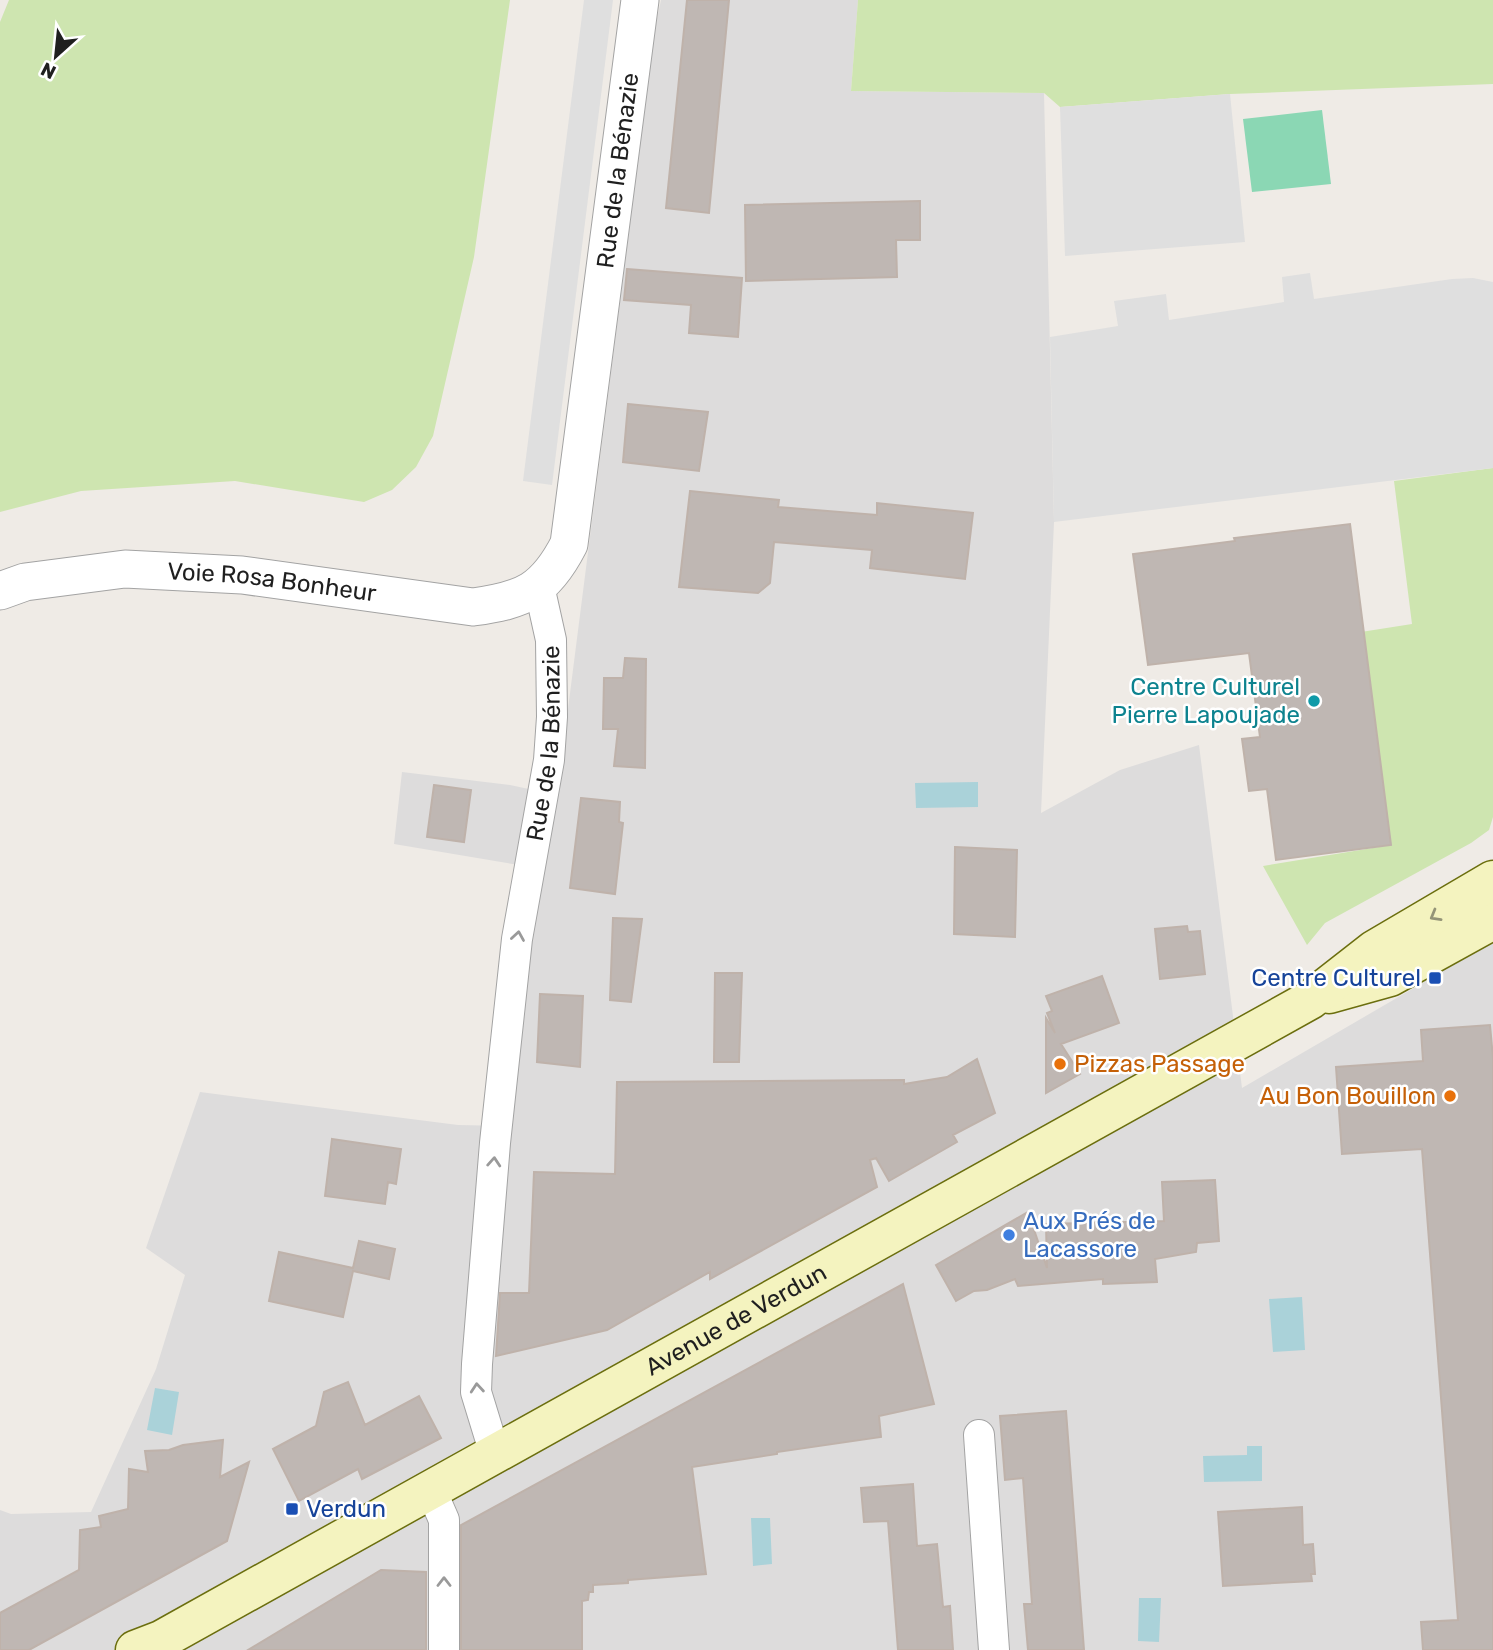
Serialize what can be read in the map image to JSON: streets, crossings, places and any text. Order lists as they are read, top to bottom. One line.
{"streets":{"main road":["Avenue de Verdun"],"street":["Rue de la Bénazie","Voie Rosa Bonheur"]},"crossings":[["Rue de la Bénazie","Voie Rosa Bonheur"],["Rue de la Bénazie","Avenue de Verdun"]],"one_way":["Rue de la Bénazie"],"places":{"other":["Centre Culturel Pierre Lapoujade","Pizzas Passage","Au Bon Bouillon","Aux Prés de Lacassore"],"transit":["Centre Culturel","Verdun"]},"north":"bottom left"}
